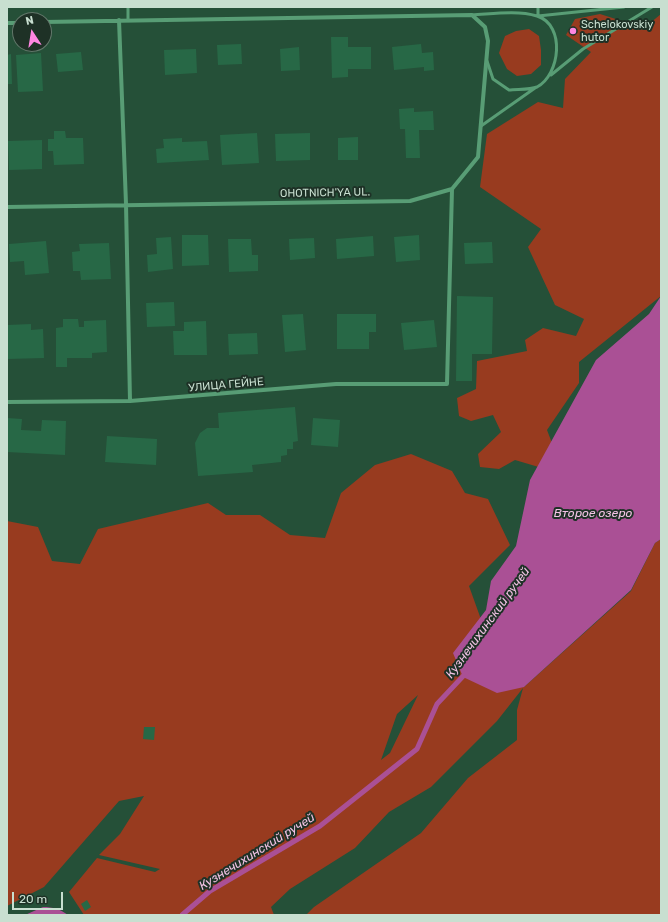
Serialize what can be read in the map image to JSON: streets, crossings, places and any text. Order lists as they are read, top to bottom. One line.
{"streets":{"street":["OHOTNICH'YA UL.","УЛИЦА ГЕЙНЕ"]},"crossings":[["OHOTNICH'YA UL.","УЛИЦА ГЕЙНЕ"]],"water":["Второе озеро","Кузнечихинский ручей"],"places":["Schelokovskiy hutor"],"scale_bar":"20 m","north":"top"}
